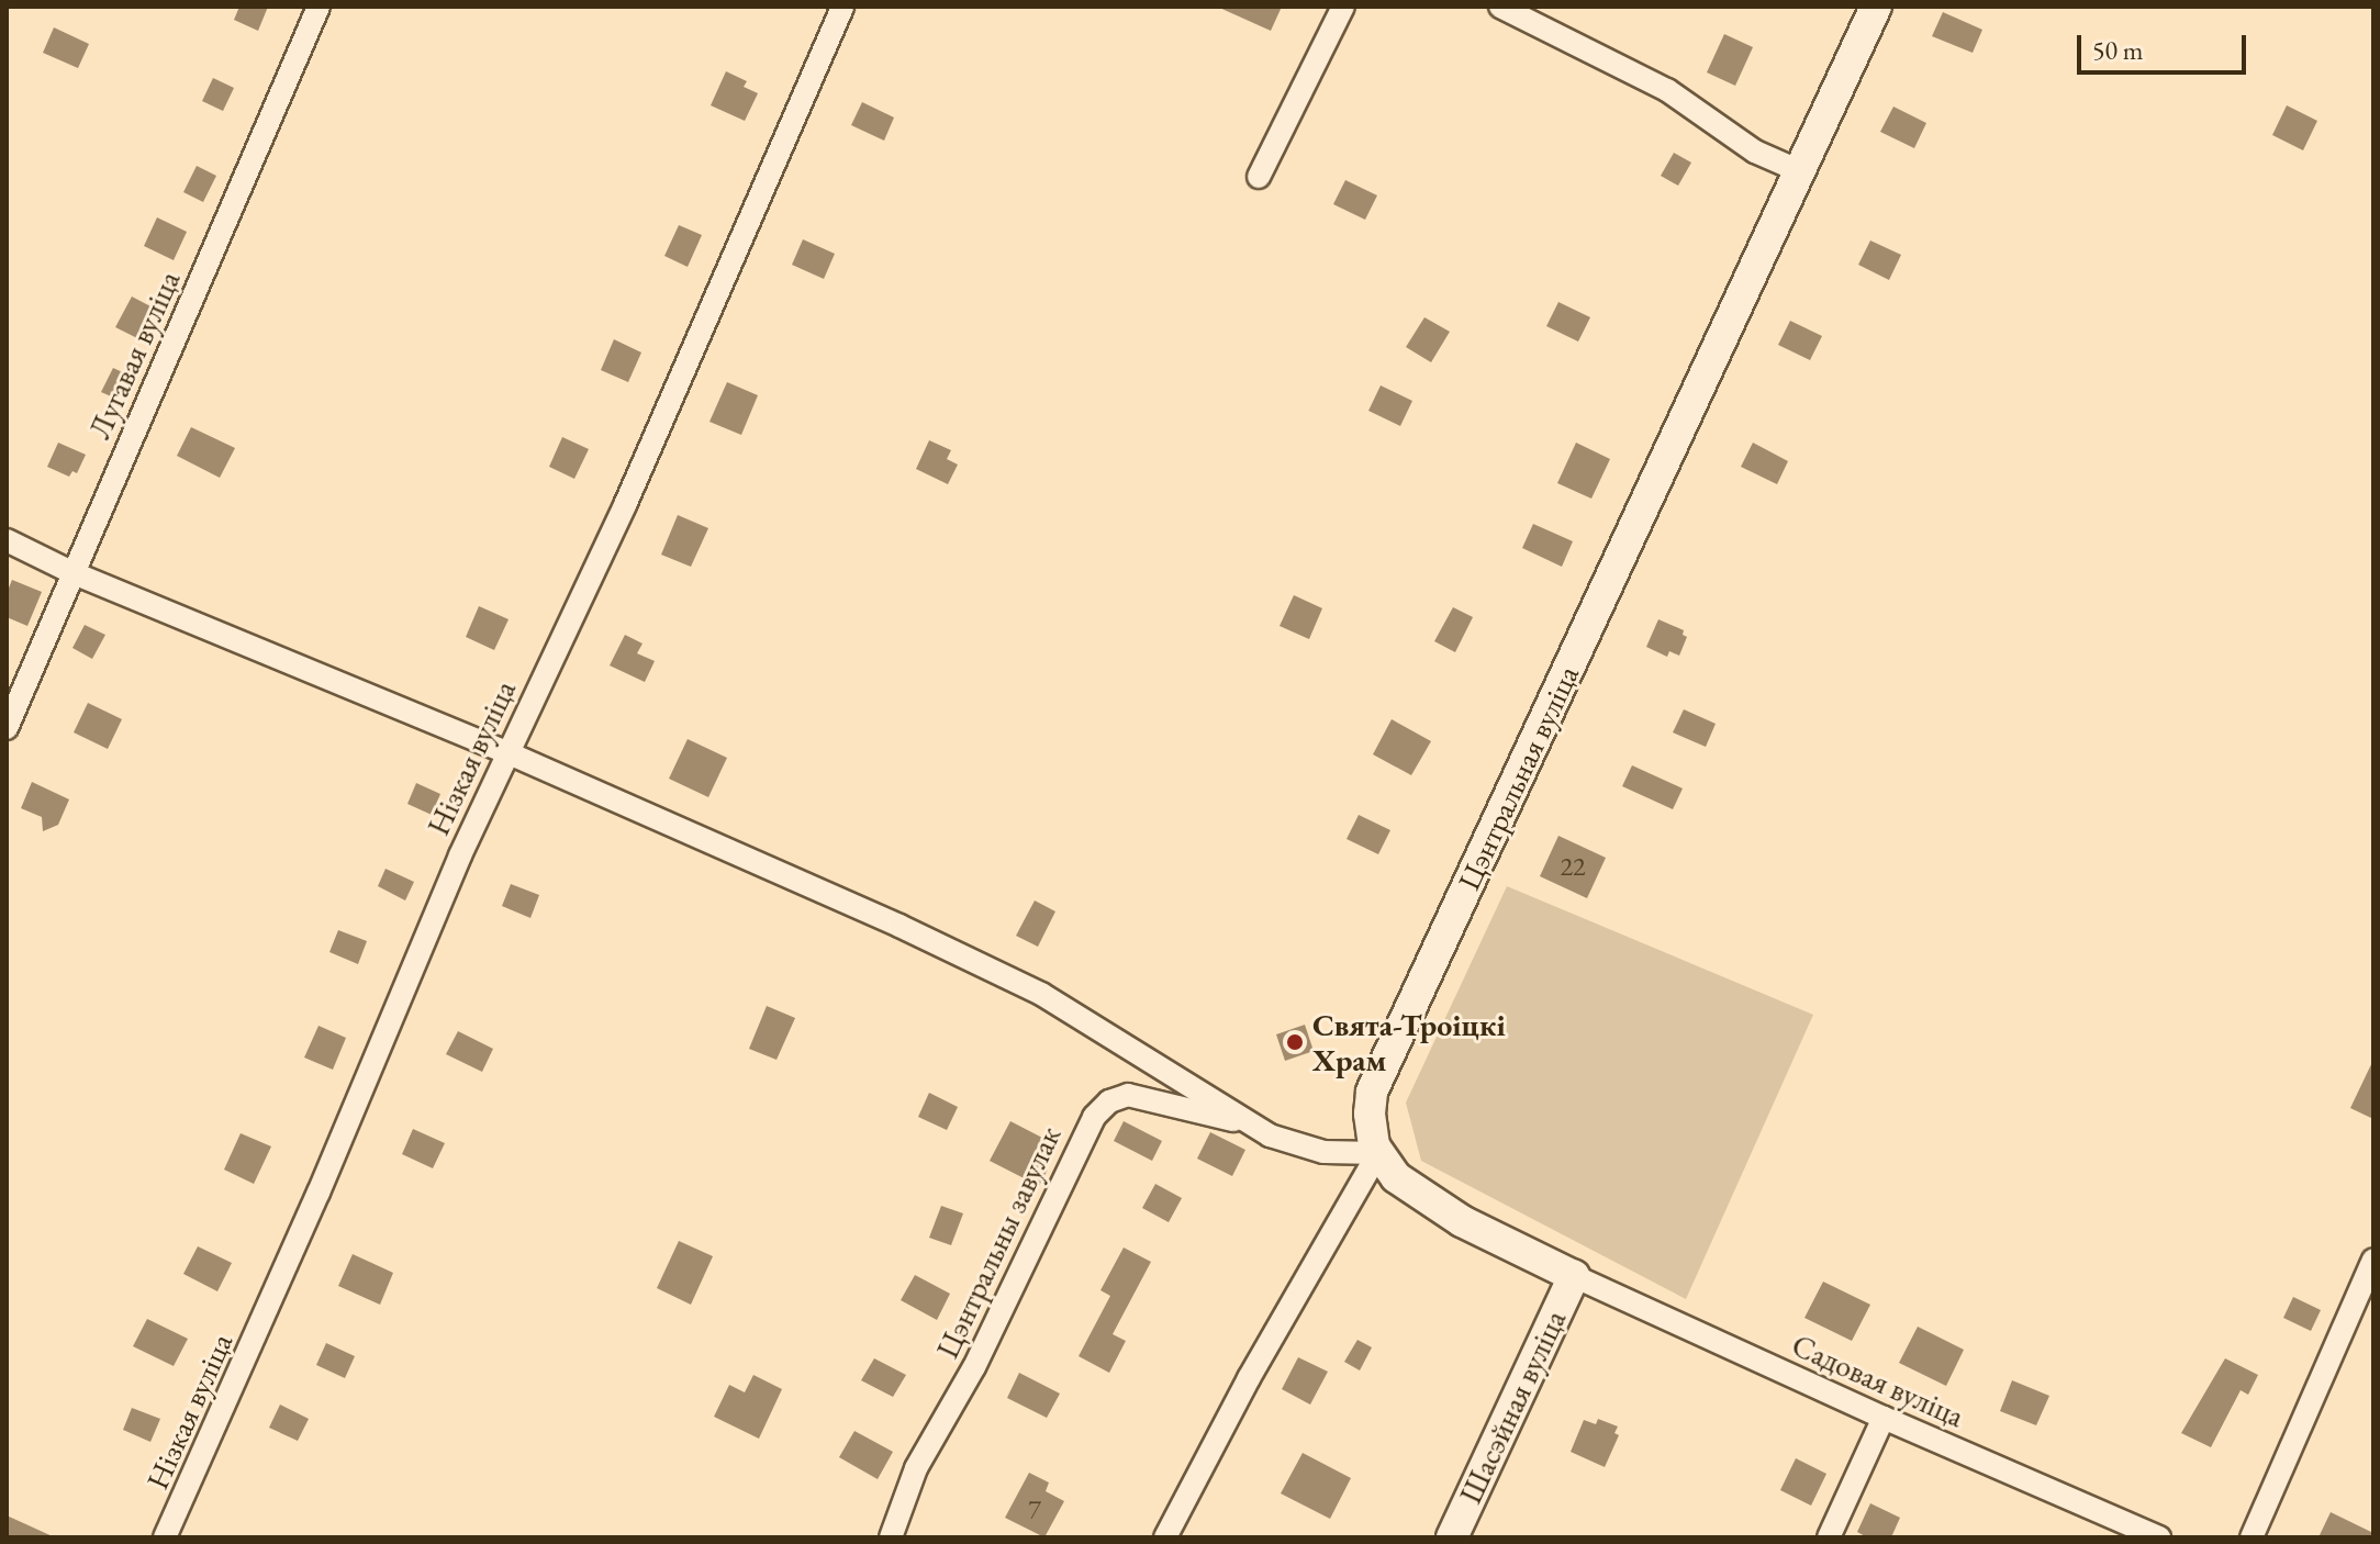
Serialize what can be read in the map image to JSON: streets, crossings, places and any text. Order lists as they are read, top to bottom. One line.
{"streets":{"main road":["Цэнтральная вуліца","Шасэйная вуліца"],"street":["Лугавая вуліца","Нізкая вуліца","Цэнтральны завулак","Садовая вуліца"]},"crossings":[["Садовая вуліца","Шасэйная вуліца"]],"places":["Свята-Троіцкі Храм"],"house_numbers":["22","7"],"scale_bar":"50 m"}
